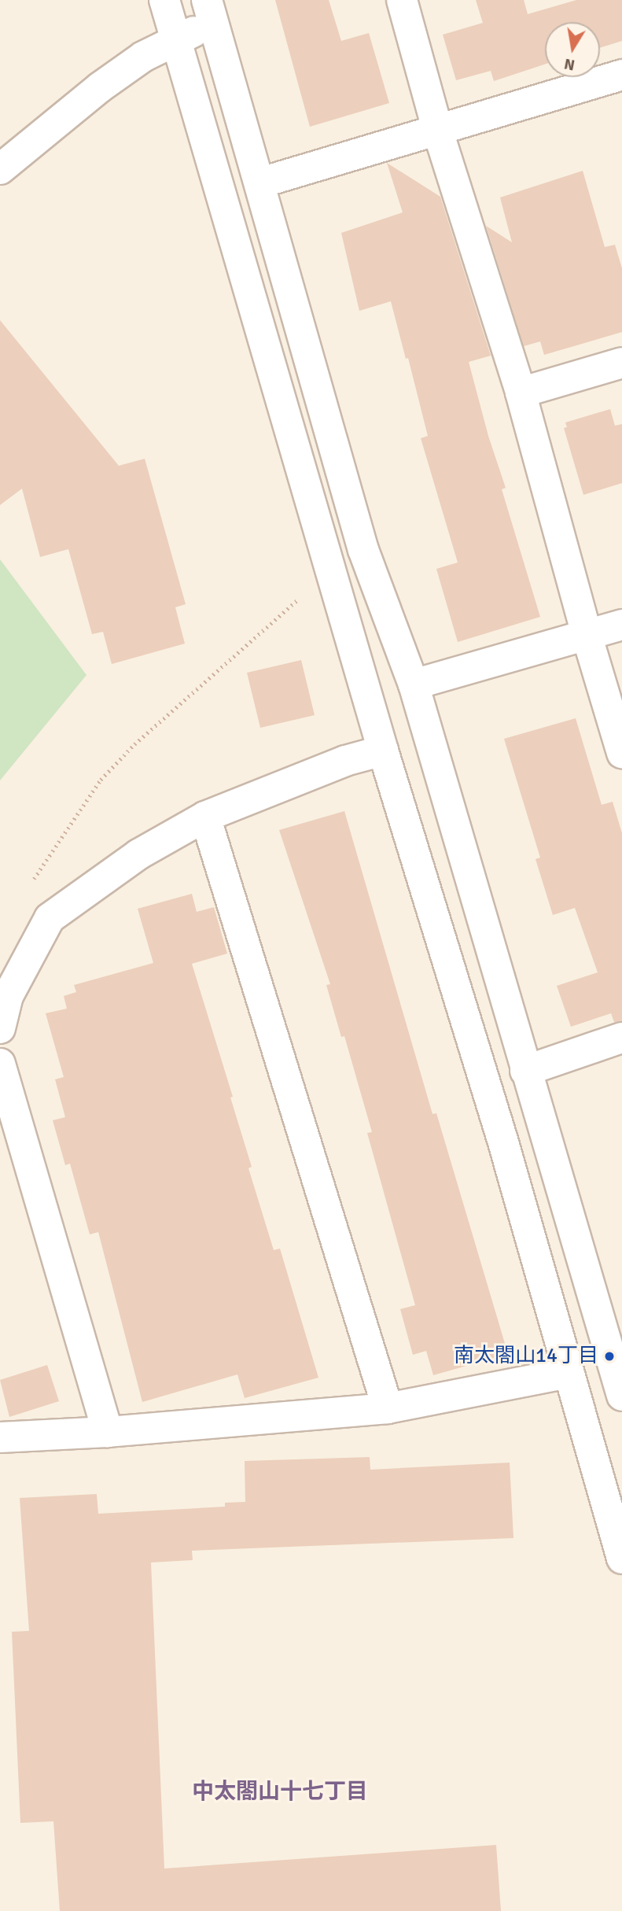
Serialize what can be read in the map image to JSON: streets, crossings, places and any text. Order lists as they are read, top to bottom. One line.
{"districts":["中太閤山十七丁目"],"places":["南太閤山14丁目"],"north":"bottom"}
